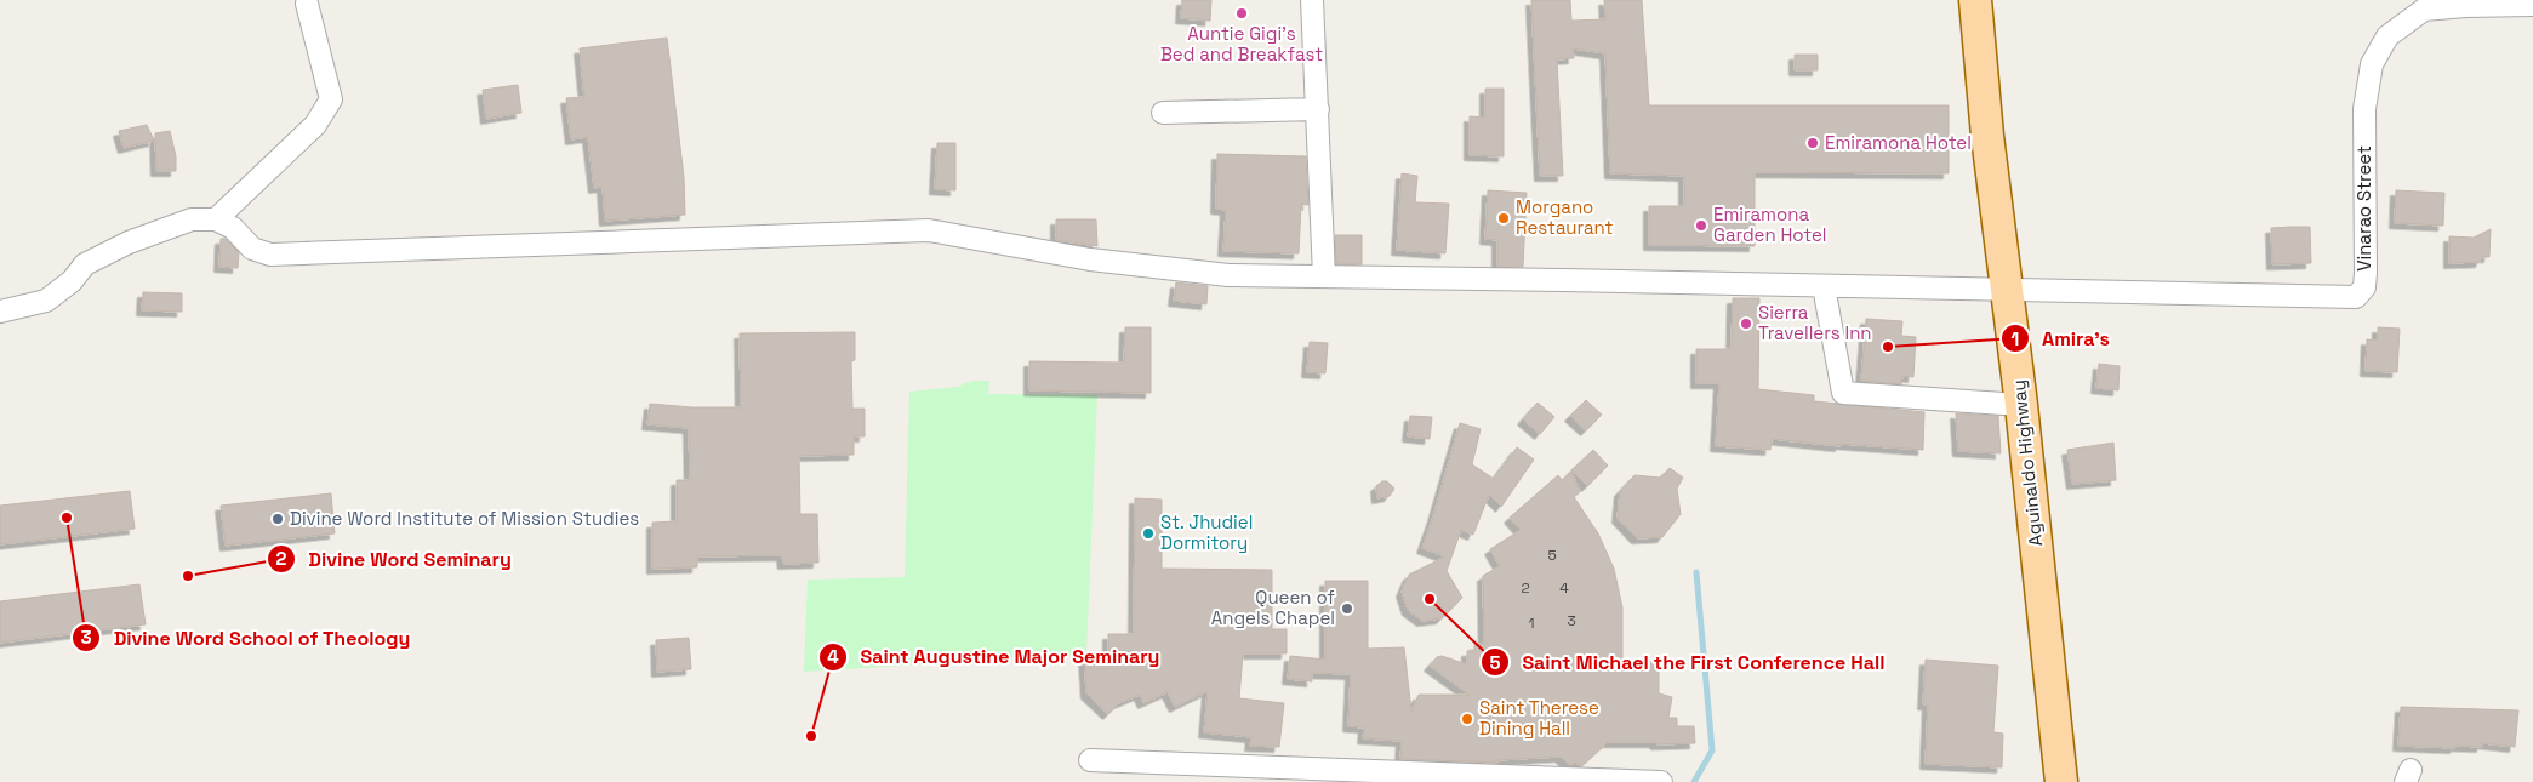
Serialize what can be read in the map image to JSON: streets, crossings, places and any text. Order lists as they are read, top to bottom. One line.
{"streets":{"main road":["Aguinaldo Highway"],"street":["Vinarao Street"]},"crossings":[["Vinarao Street","Aguinaldo Highway"]],"places":["Auntie Gigi's Bed and Breakfast","Emiramona Hotel","Morgano Restaurant","Emiramona Garden Hotel","Sierra Travellers Inn","Amira’s","Divine Word School of Theology","Divine Word Institute of Mission Studies","St. Jhudiel Dormitory","Divine Word Seminary","Saint Michael the First Conference Hall","Queen of Angels Chapel","Saint Therese Dining Hall","Saint Augustine Major Seminary"],"house_numbers":["5","2","4","3","1"]}
